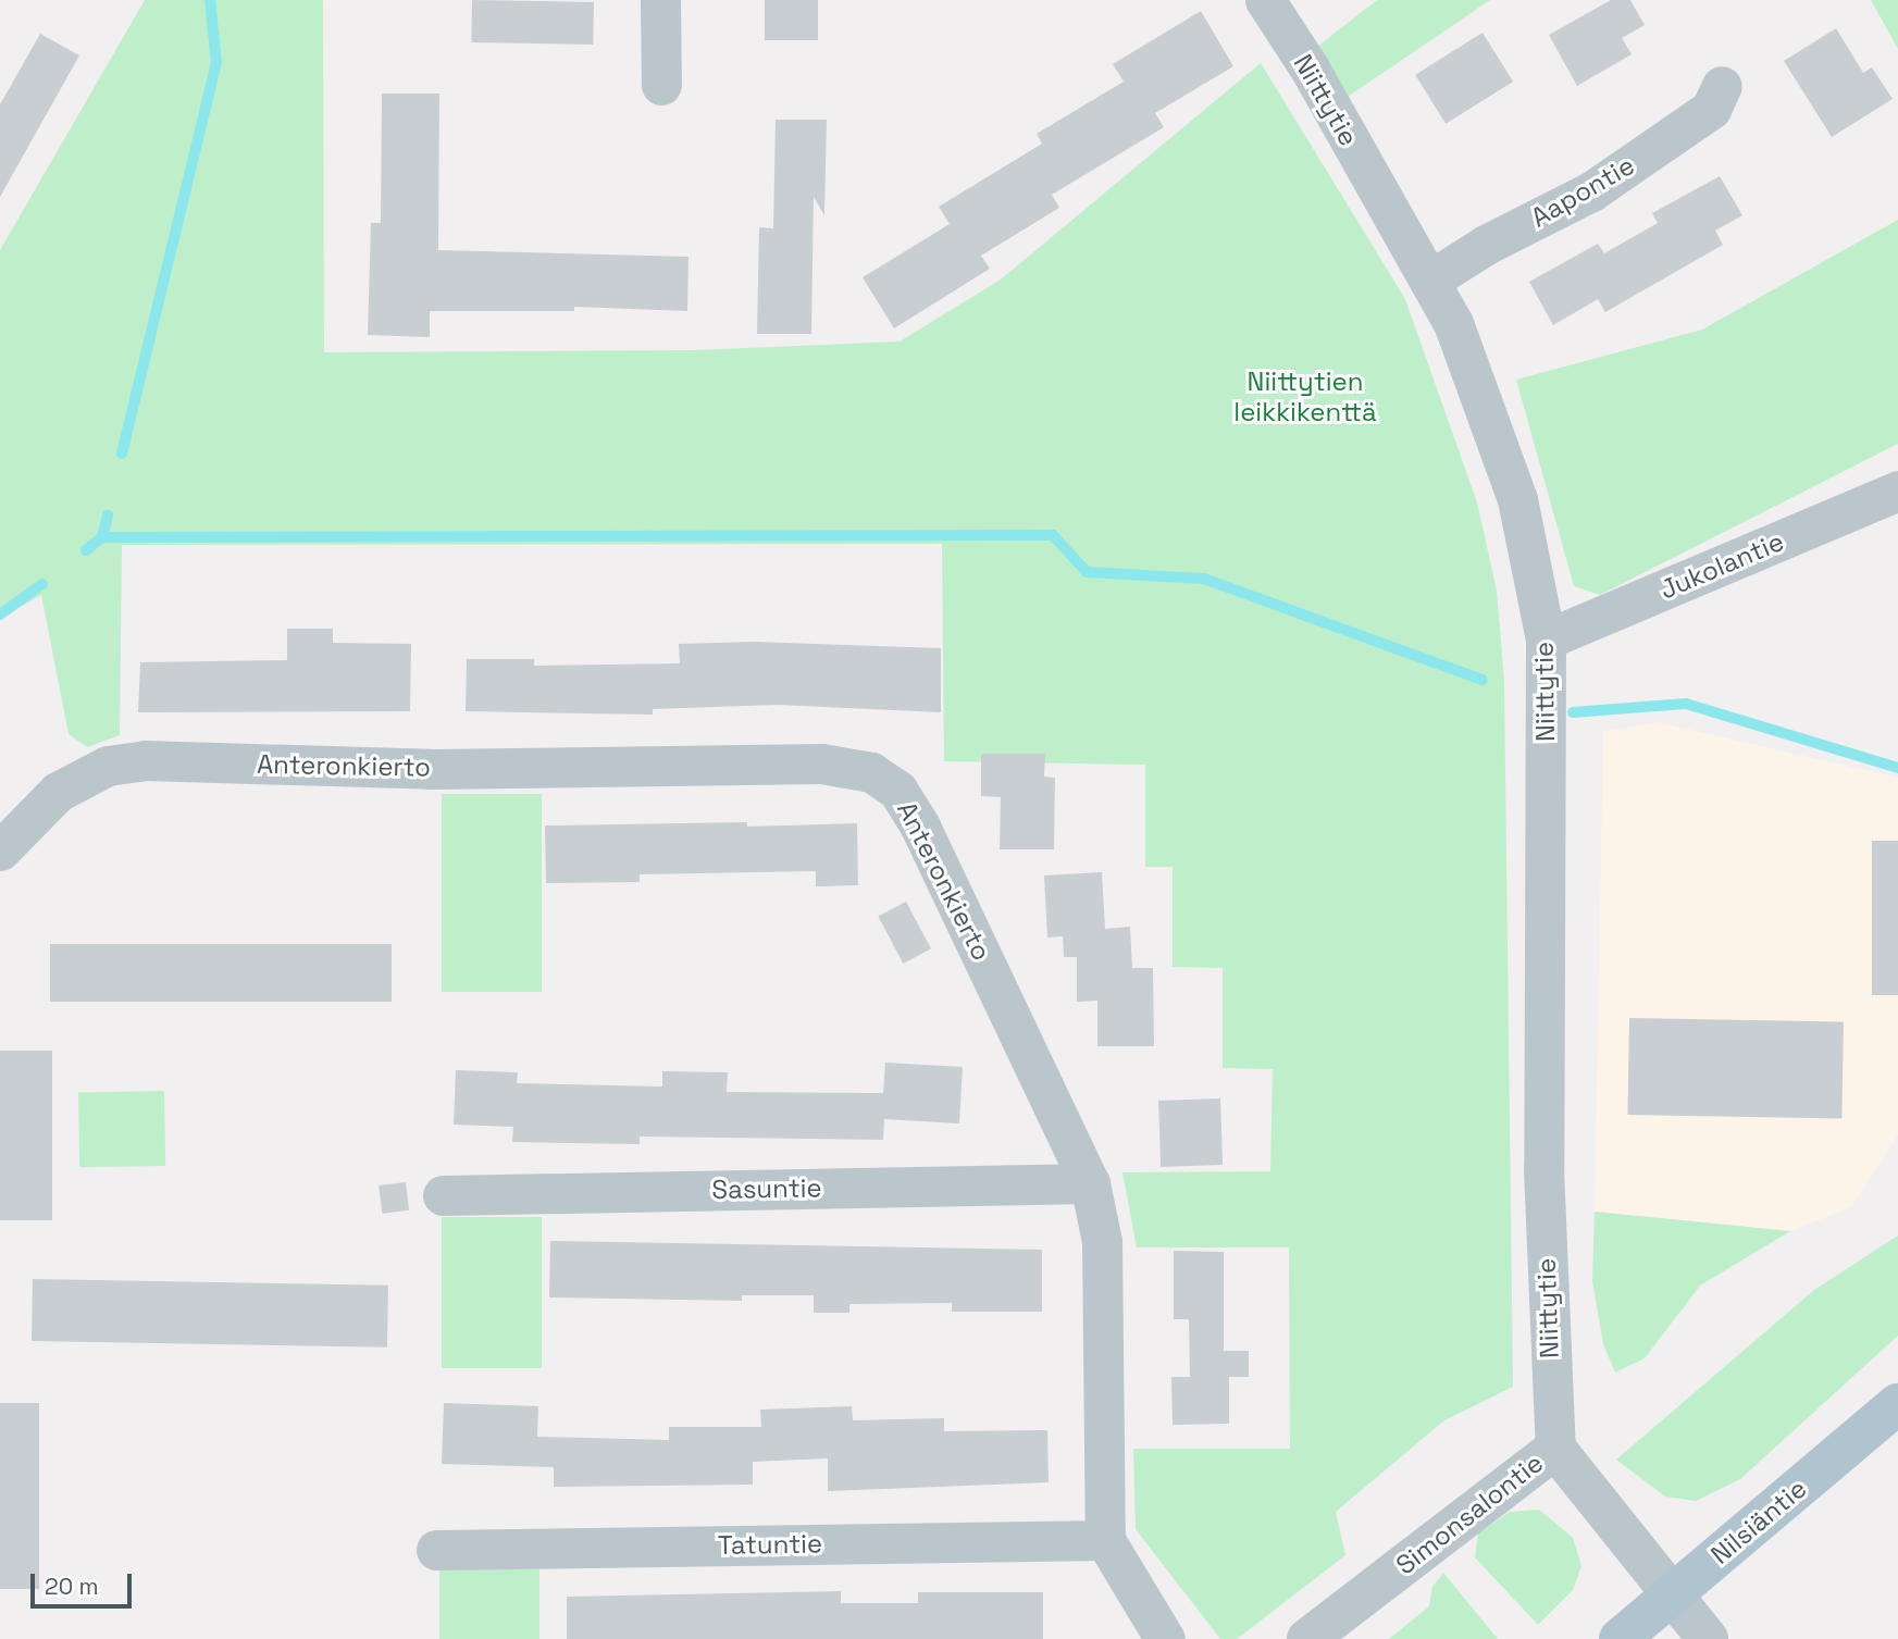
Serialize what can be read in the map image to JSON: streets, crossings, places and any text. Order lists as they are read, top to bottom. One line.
{"streets":{"main road":["Nilsiäntie"],"street":["Niittytie","Aapontie","Jukolantie","Anteronkierto","Sasuntie","Simonsalontie","Tatuntie"]},"crossings":[["Niittytie","Aapontie"],["Niittytie","Jukolantie"],["Niittytie","Simonsalontie"],["Anteronkierto","Sasuntie"],["Anteronkierto","Tatuntie"],["Simonsalontie","Nilsiäntie"]],"parks":["Niittytien leikkikenttä"],"scale_bar":"20 m"}
